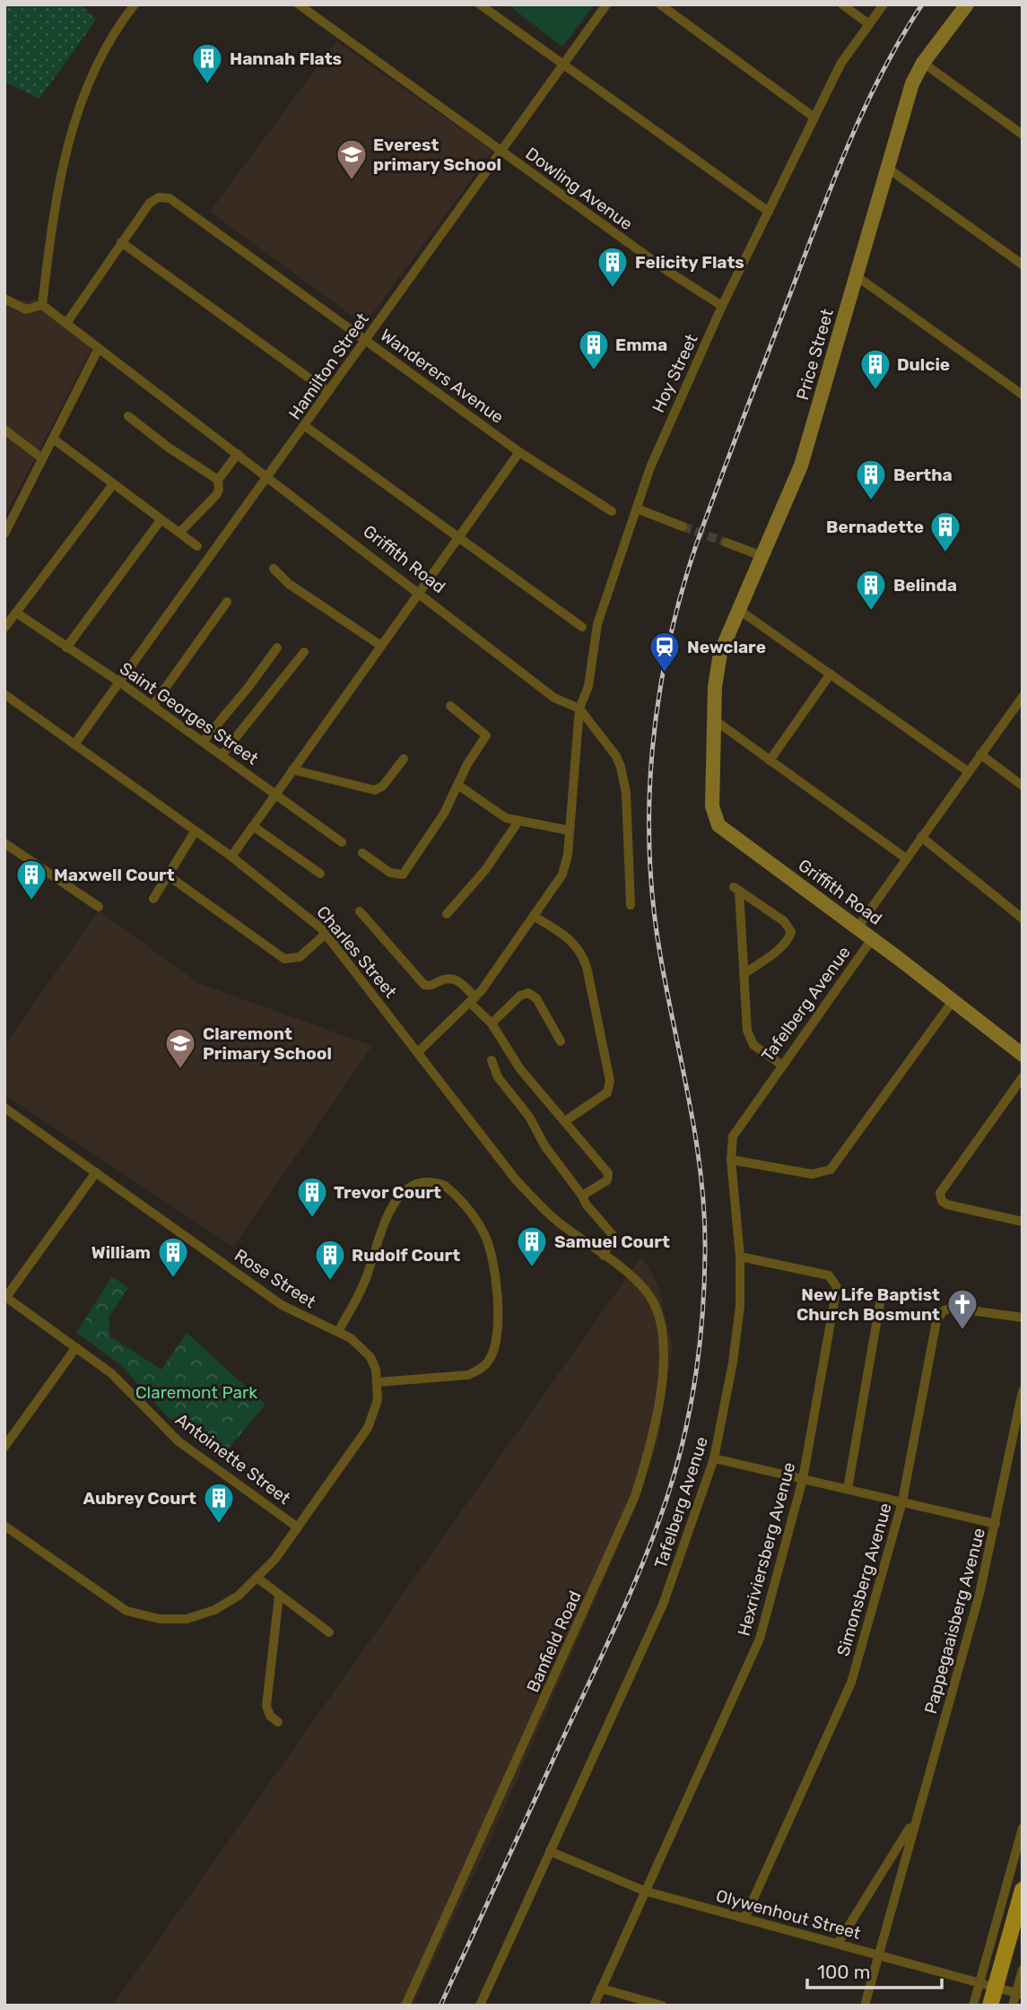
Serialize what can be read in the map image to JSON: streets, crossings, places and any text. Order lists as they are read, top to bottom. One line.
{"streets":{"street":["Dowling Avenue","Price Street","Hamilton Street","Hoy Street","Wanderers Avenue","Griffith Road","Saint Georges Street","Charles Street","Tafelberg Avenue","Rose Street","Antoinette Street","Hexriviersberg Avenue","Simonsberg Avenue","Pappegaaisberg Avenue","Banfield Road","Olywenhout Street"]},"crossings":[["Dowling Avenue","Hamilton Street"],["Dowling Avenue","Hoy Street"],["Price Street","Griffith Road"],["Hamilton Street","Wanderers Avenue"],["Hamilton Street","Griffith Road"],["Hamilton Street","Saint Georges Street"],["Hamilton Street","Charles Street"],["Hoy Street","Griffith Road"],["Hoy Street","Charles Street"],["Griffith Road","Tafelberg Avenue"],["Charles Street","Banfield Road"],["Tafelberg Avenue","Hexriviersberg Avenue"],["Tafelberg Avenue","Olywenhout Street"],["Rose Street","Antoinette Street"],["Hexriviersberg Avenue","Olywenhout Street"],["Simonsberg Avenue","Olywenhout Street"],["Pappegaaisberg Avenue","Olywenhout Street"]],"parks":["Claremont Park"],"places":{"building":["Hannah Flats","Felicity Flats","Emma","Dulcie","Bertha","Bernadette","Belinda","Maxwell Court","Trevor Court","Samuel Court","William","Rudolf Court","Aubrey Court"],"school or university":["Everest primary School","Claremont Primary School"],"station":["Newclare"],"church":["New Life Baptist Church Bosmunt"]},"scale_bar":"100 m"}
